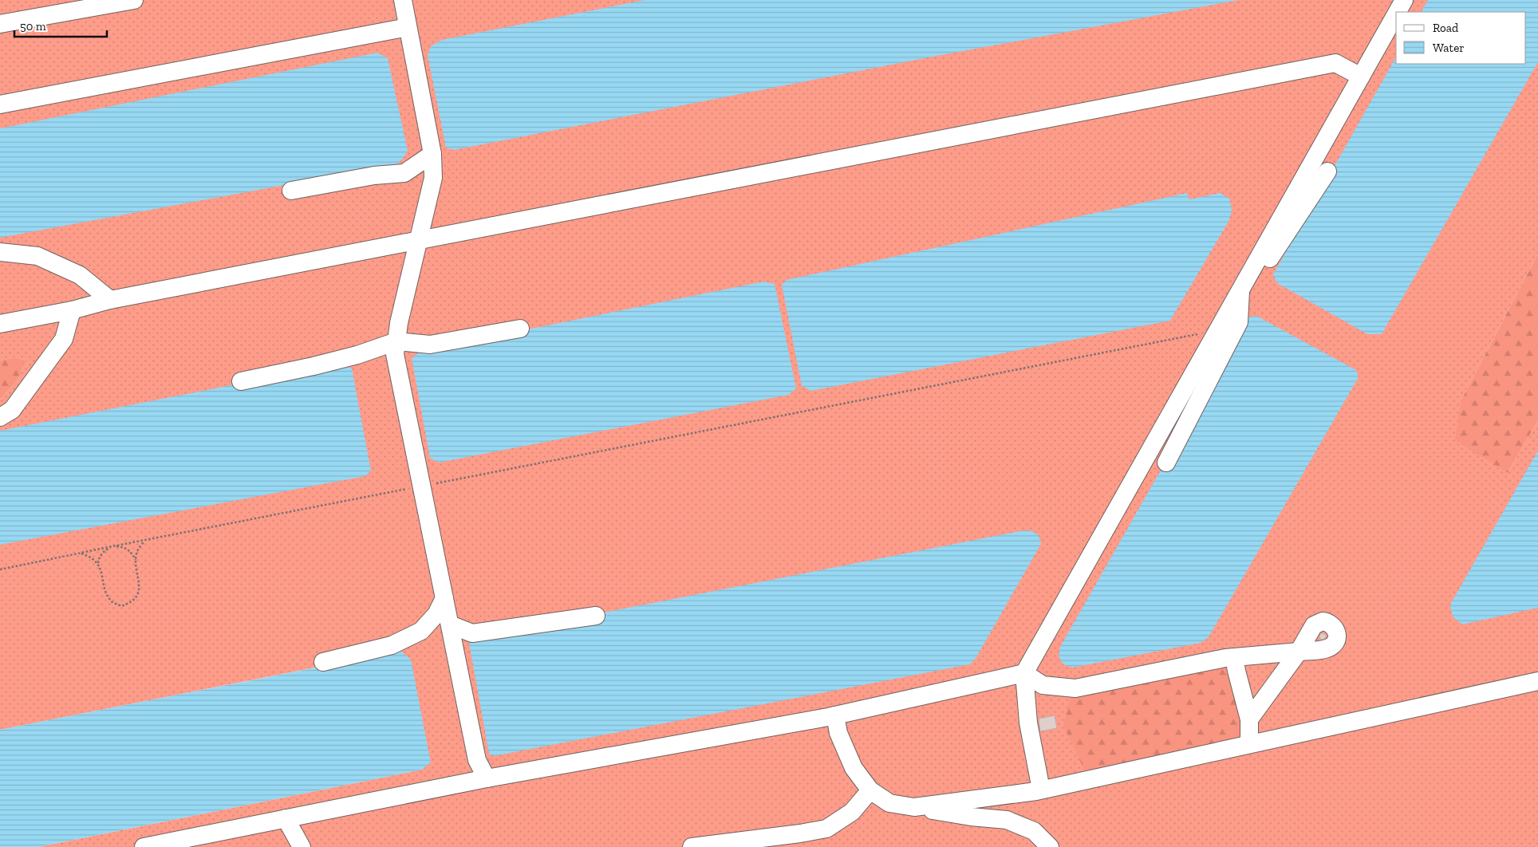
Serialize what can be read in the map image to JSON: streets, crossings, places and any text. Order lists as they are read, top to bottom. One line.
{"legend":["Road","Water"],"scale_bar":"50 m"}
